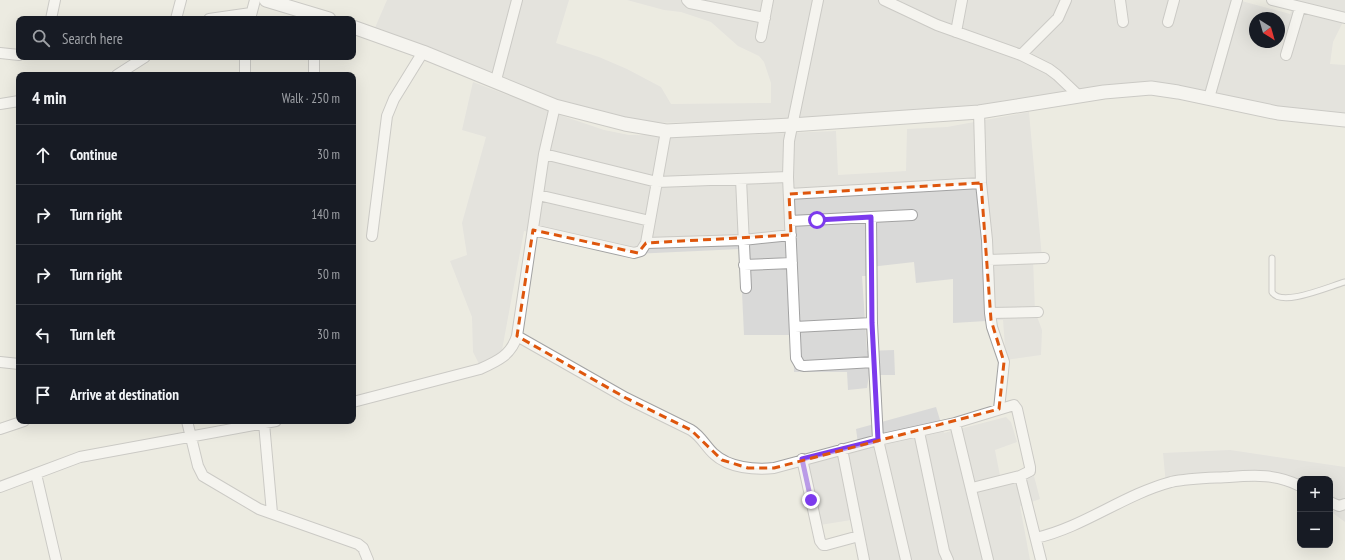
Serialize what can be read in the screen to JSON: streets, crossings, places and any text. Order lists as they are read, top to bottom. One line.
{"north":"bottom right","page":{"search":"Search here","heading":["4 min","Walk · 250 m"],"list":[["Continue","30 m"],["Turn right","140 m"],["Turn right","50 m"],["Turn left","30 m"],"Arrive at destination"],"map_buttons":["+","−"]}}
